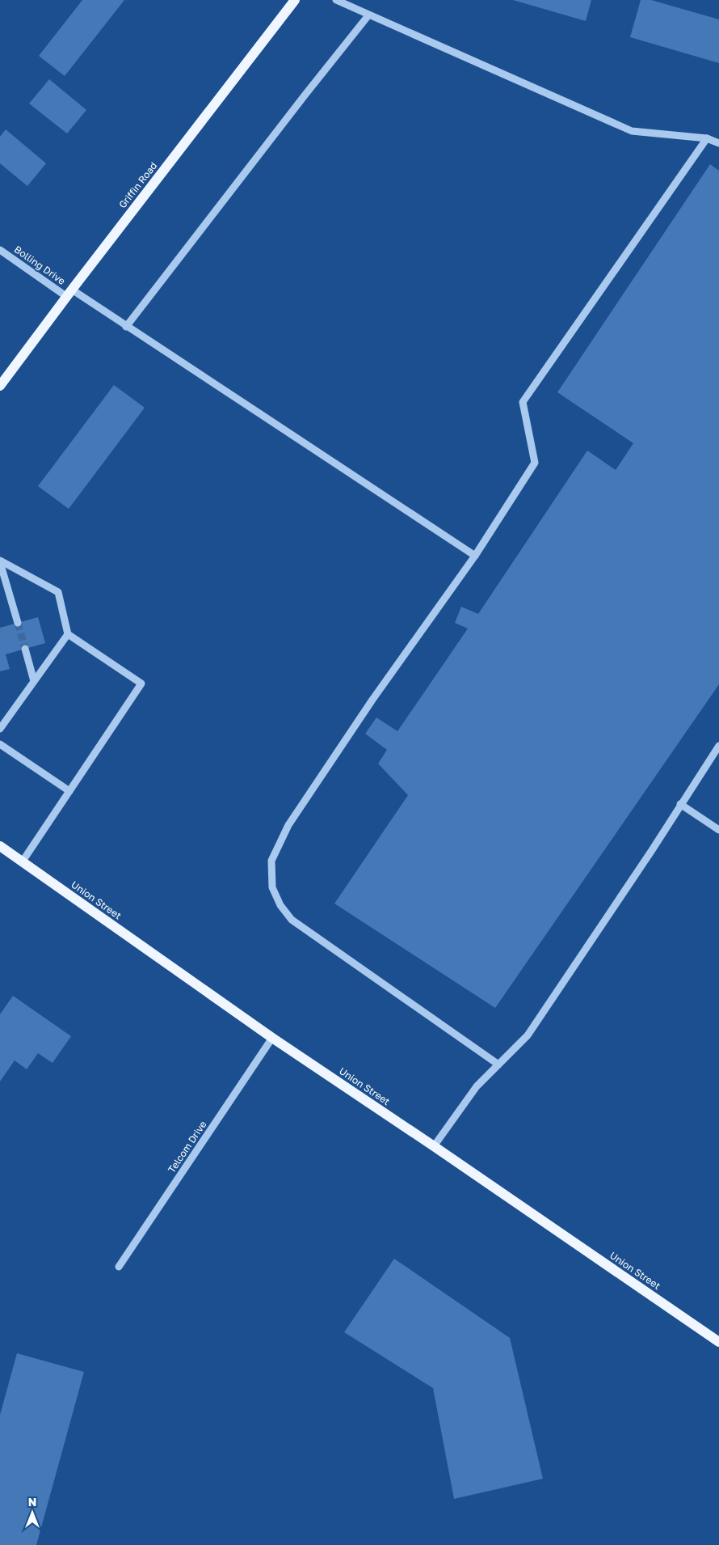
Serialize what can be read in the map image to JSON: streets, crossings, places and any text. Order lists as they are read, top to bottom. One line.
{"streets":{"main road":["Griffin Road","Union Street"],"street":["Bolling Drive","Telcom Drive"]},"crossings":[["Griffin Road","Bolling Drive"],["Union Street","Telcom Drive"]],"north":"top"}
